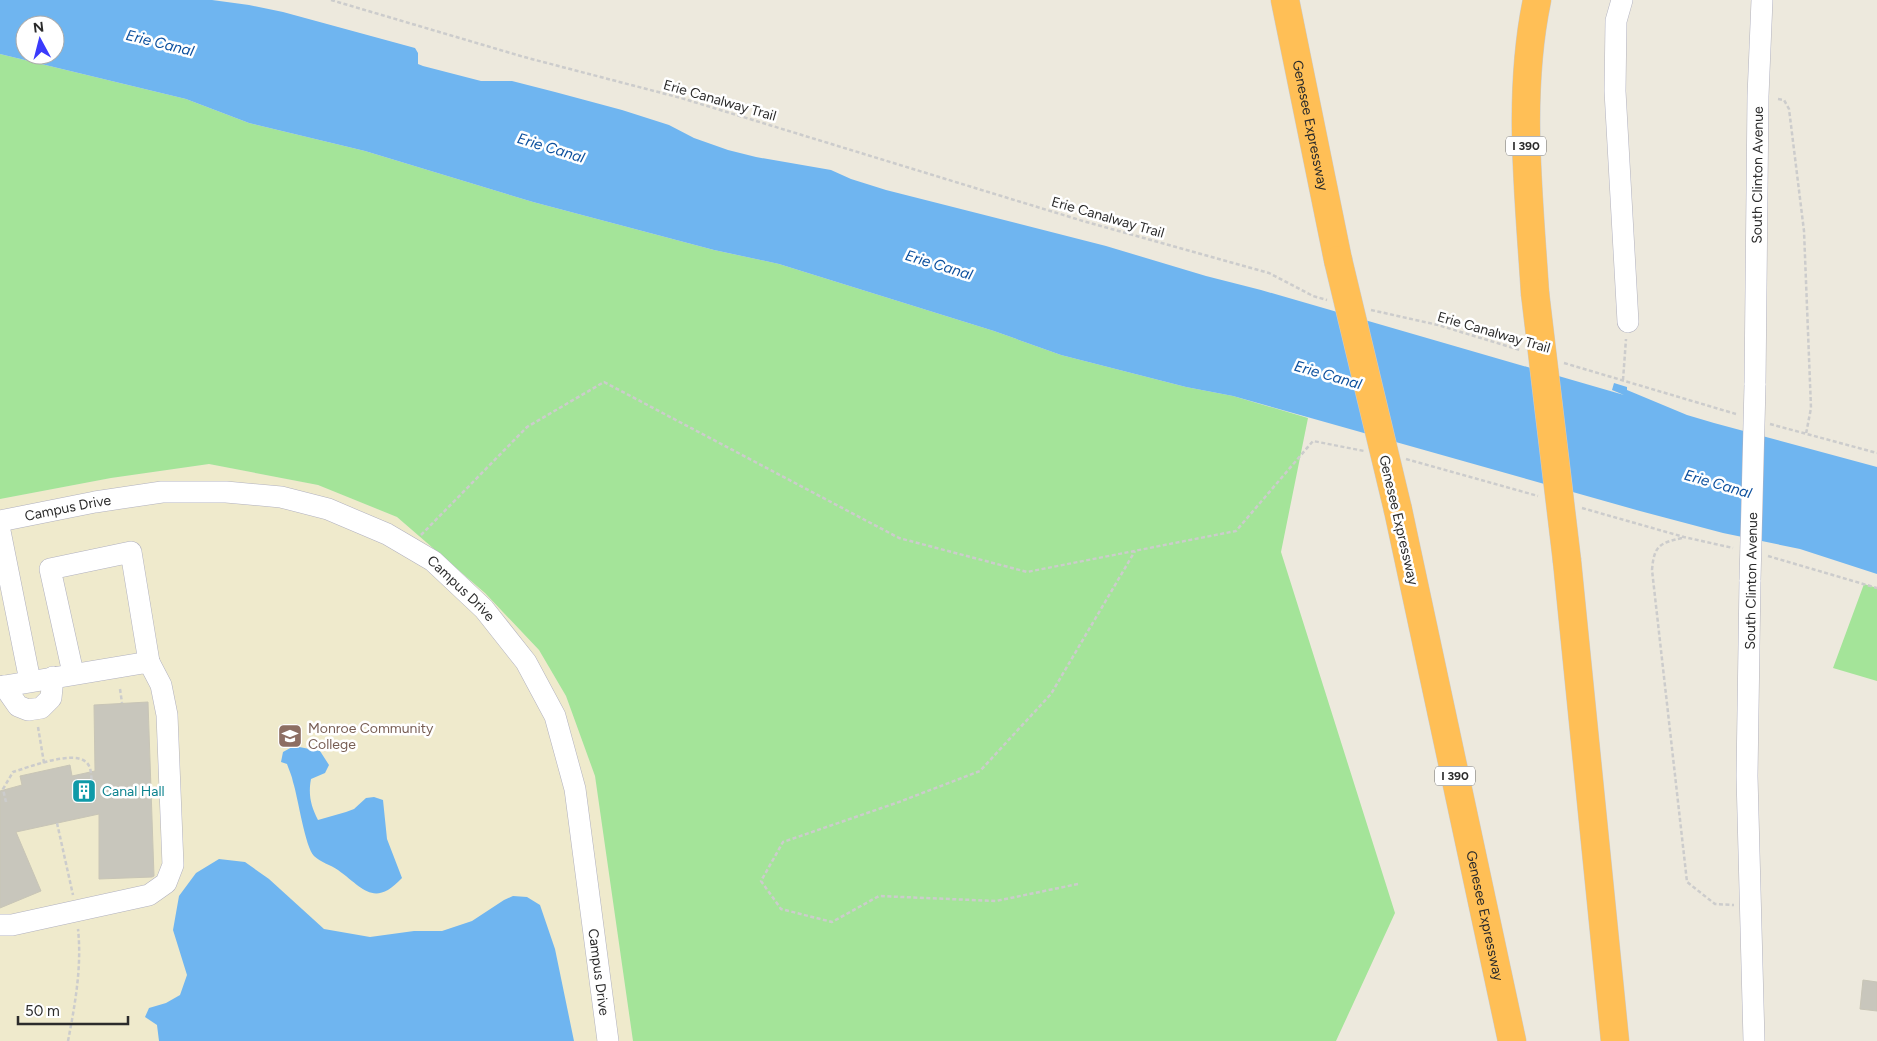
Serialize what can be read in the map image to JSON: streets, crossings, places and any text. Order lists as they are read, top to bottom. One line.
{"streets":{"highway":["Genesee Expressway","I 390"],"street":["South Clinton Avenue","Campus Drive"],"path":["Erie Canalway Trail"]},"water":["Erie Canal"],"places":{"school or university":["Monroe Community College"],"building":["Canal Hall"]},"scale_bar":"50 m","north":"top"}
